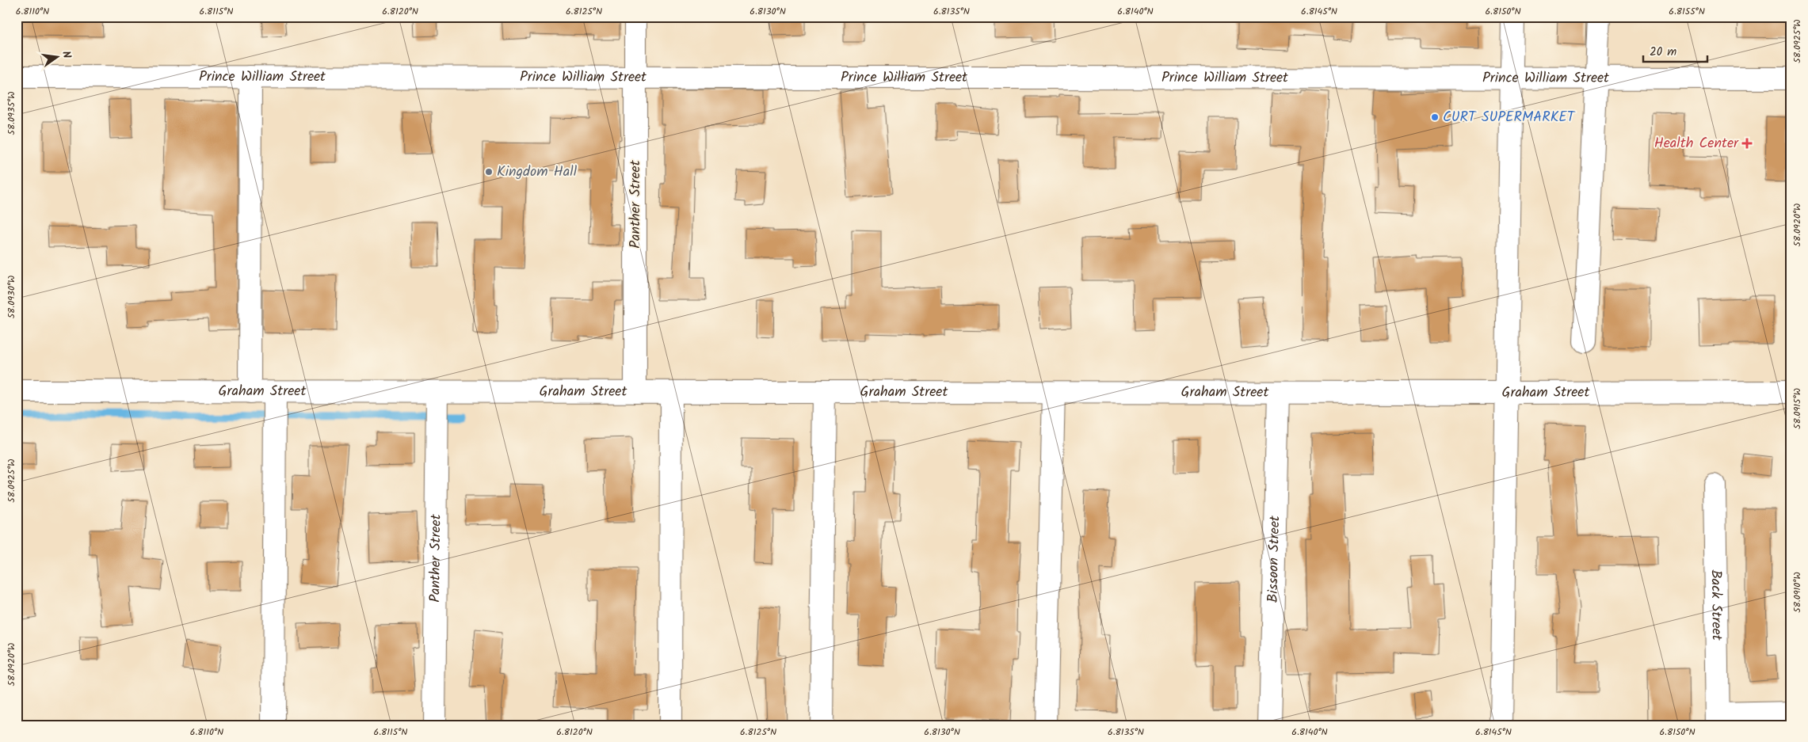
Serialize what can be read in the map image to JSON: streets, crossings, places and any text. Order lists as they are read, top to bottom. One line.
{"streets":{"street":["Prince William Street","Panther Street","Graham Street","Bissoon Street","Back Street"]},"crossings":[["Prince William Street","Panther Street"],["Panther Street","Graham Street"],["Graham Street","Bissoon Street"]],"places":{"other":["CURT SUPERMARKET","Kingdom Hall"],"health":["Health Center"]},"scale_bar":"20 m","north":"right","coordinates":["6.8110°N","6.8115°N","6.8120°N","6.8125°N","6.8130°N","6.8135°N","6.8140°N","6.8145°N","6.8150°N","6.8155°N","58.0925°W","58.0935°W","58.0920°W","58.0930°W","58.0915°W","58.0910°W"]}
